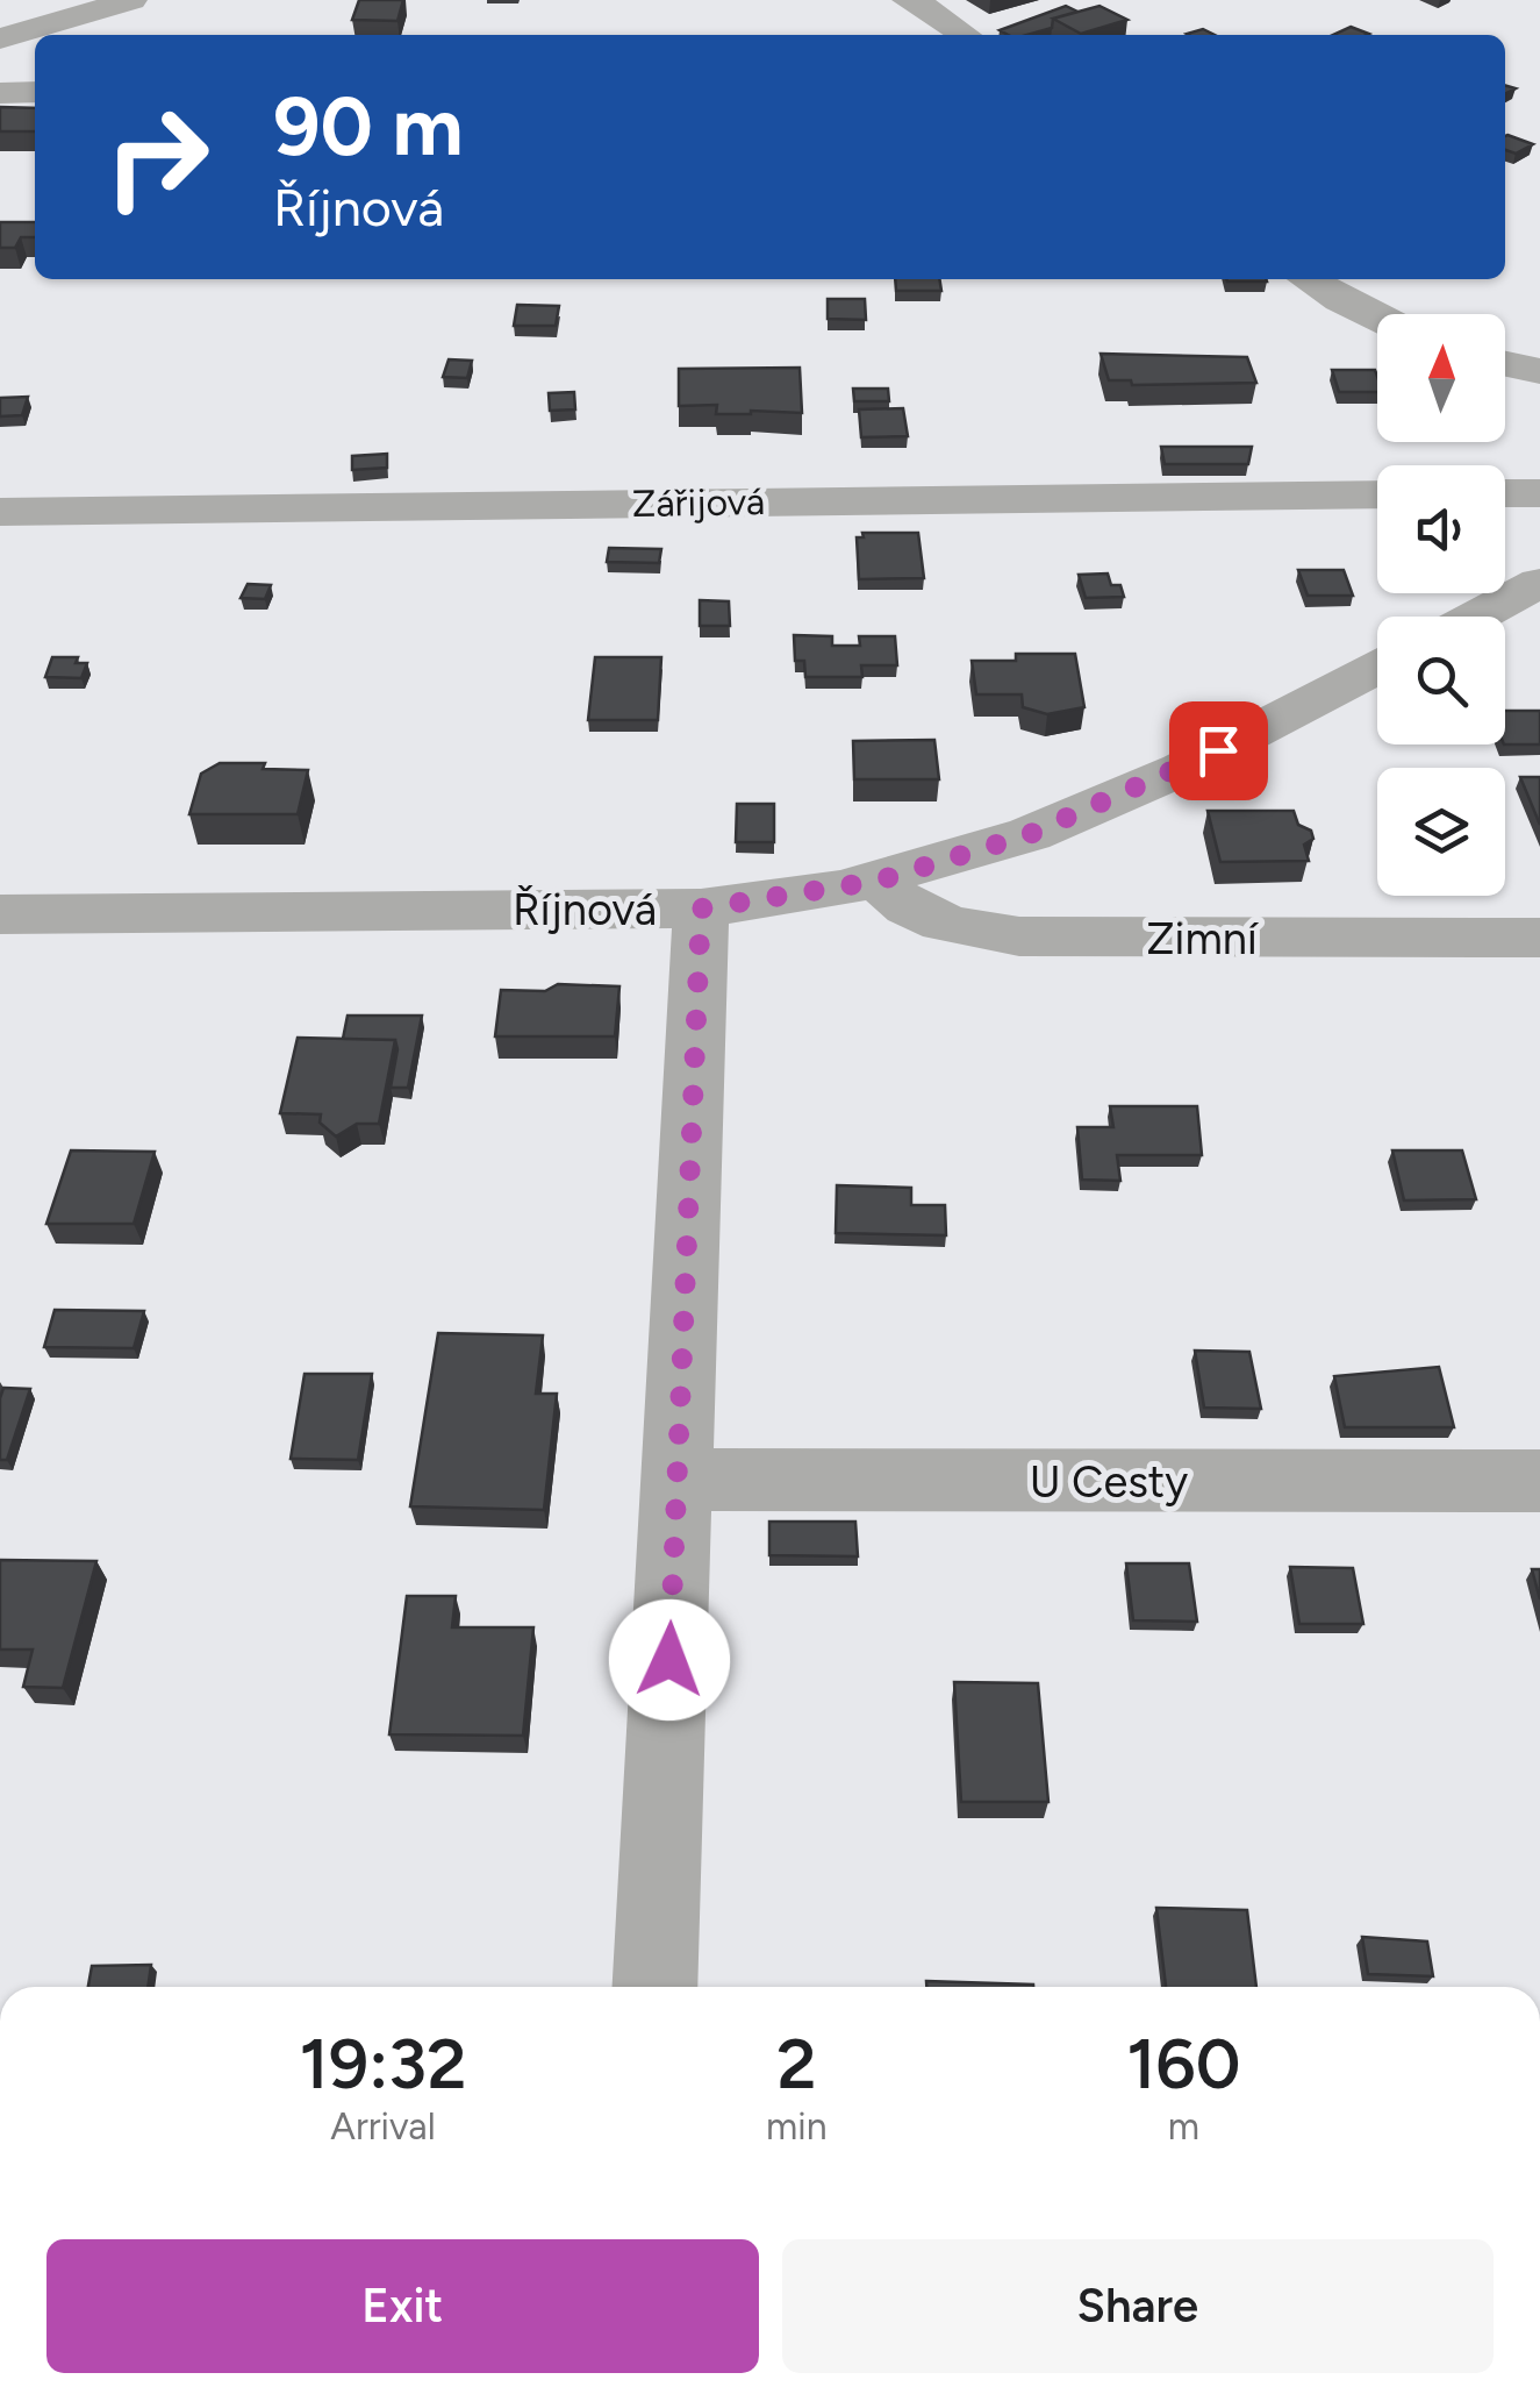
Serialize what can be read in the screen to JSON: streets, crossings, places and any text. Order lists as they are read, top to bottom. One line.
{"streets":{"street":["Zářijová","Říjnová","Zimní","U Cesty"]},"crossings":[["Říjnová","Zimní"]],"north":"top","page":{"turn":["90 m","Říjnová"],"eta":["19:32","Arrival","2","min","160","m"],"buttons":["Exit","Share"]}}
